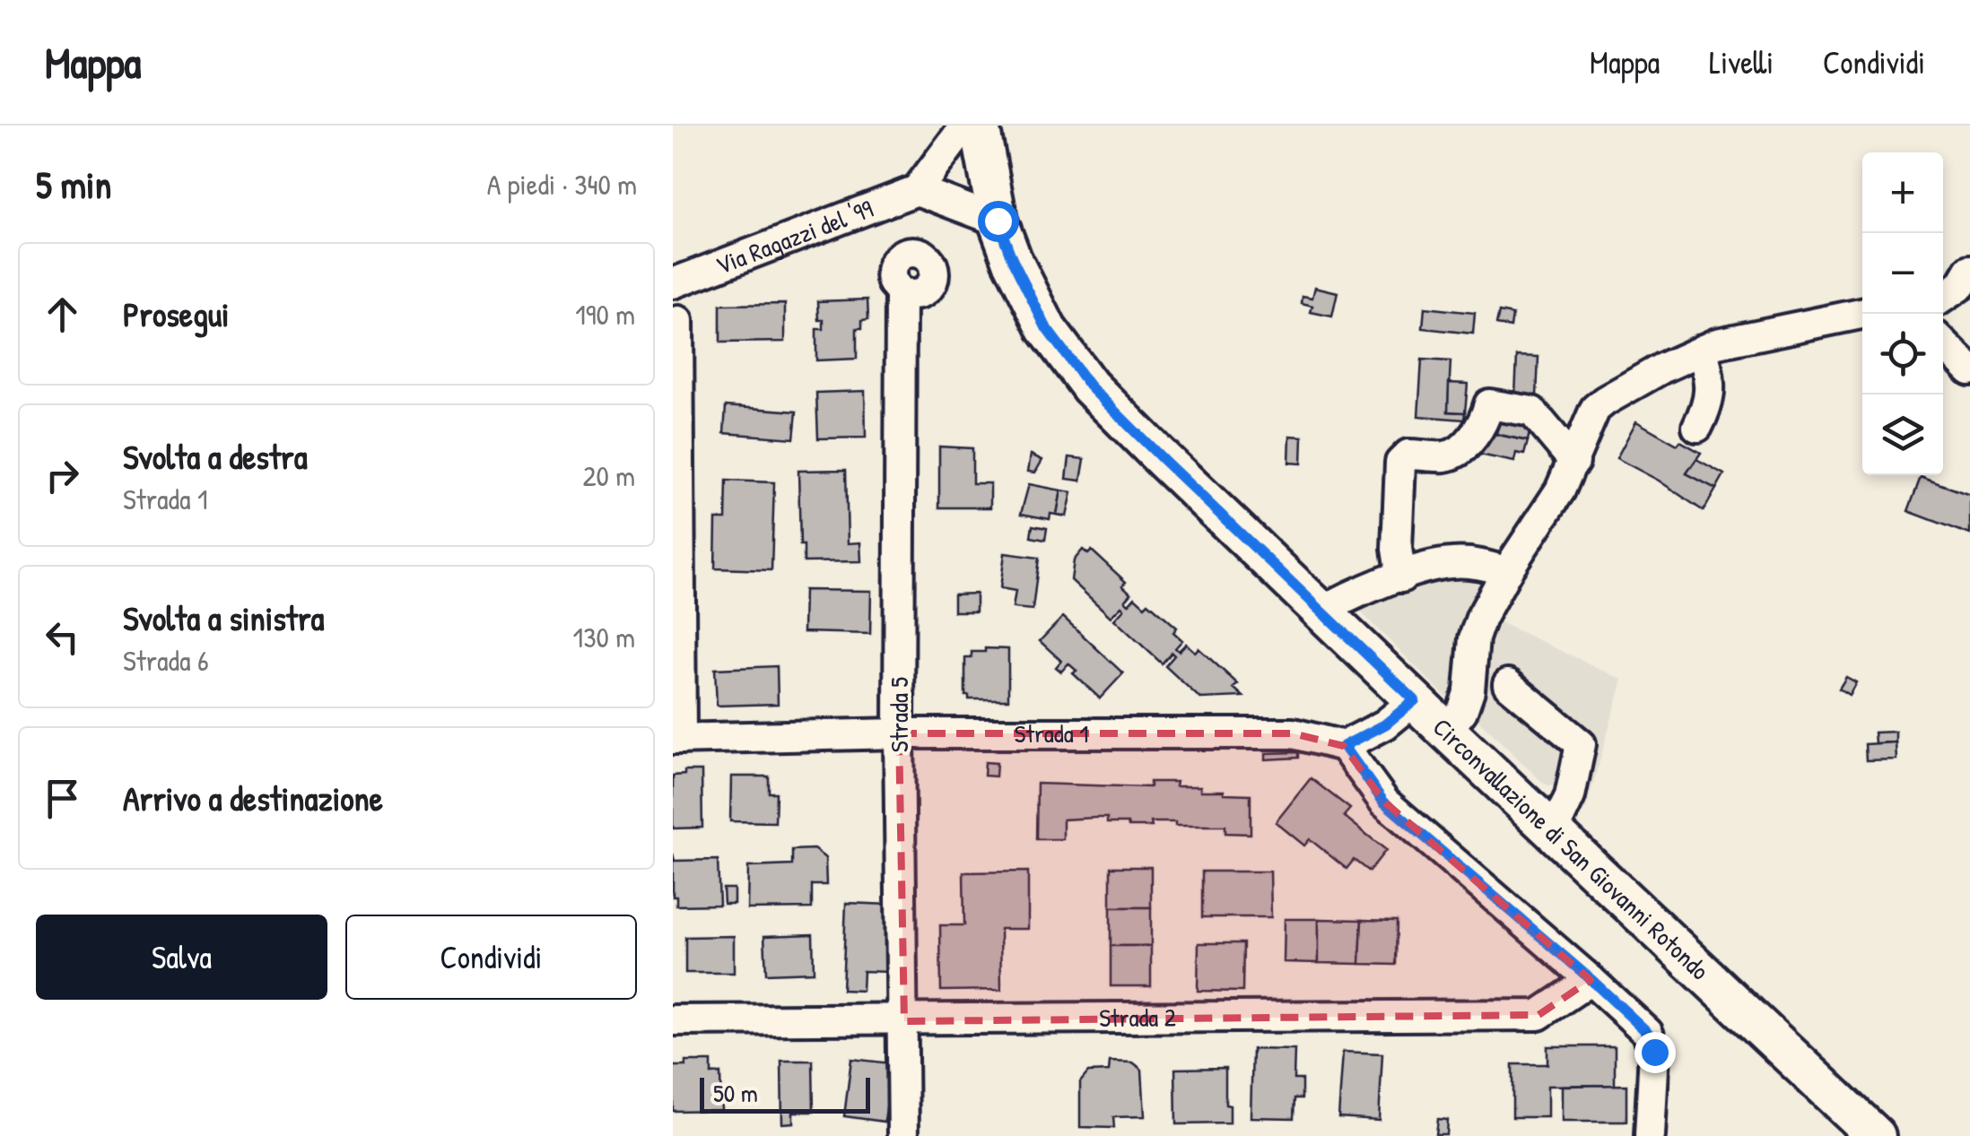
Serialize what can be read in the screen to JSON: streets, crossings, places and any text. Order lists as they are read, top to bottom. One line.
{"streets":{"main road":["Circonvallazione di San Giovanni Rotondo"],"street":["Via Ragazzi del '99","Strada 5","Strada 1","Strada 2"]},"crossings":[["Strada 5","Strada 1"],["Strada 5","Strada 2"]],"scale_bar":"50 m","page":{"header":"Mappa","nav":["Mappa","Livelli","Condividi"],"heading":["5 min","A piedi · 340 m"],"map_buttons":["+","−"],"list":[["Prosegui","190 m"],["Svolta a destra","Strada 1","20 m"],["Svolta a sinistra","Strada 6","130 m"],"Arrivo a destinazione"],"buttons":["Salva","Condividi"],"scale":"50 m"}}
